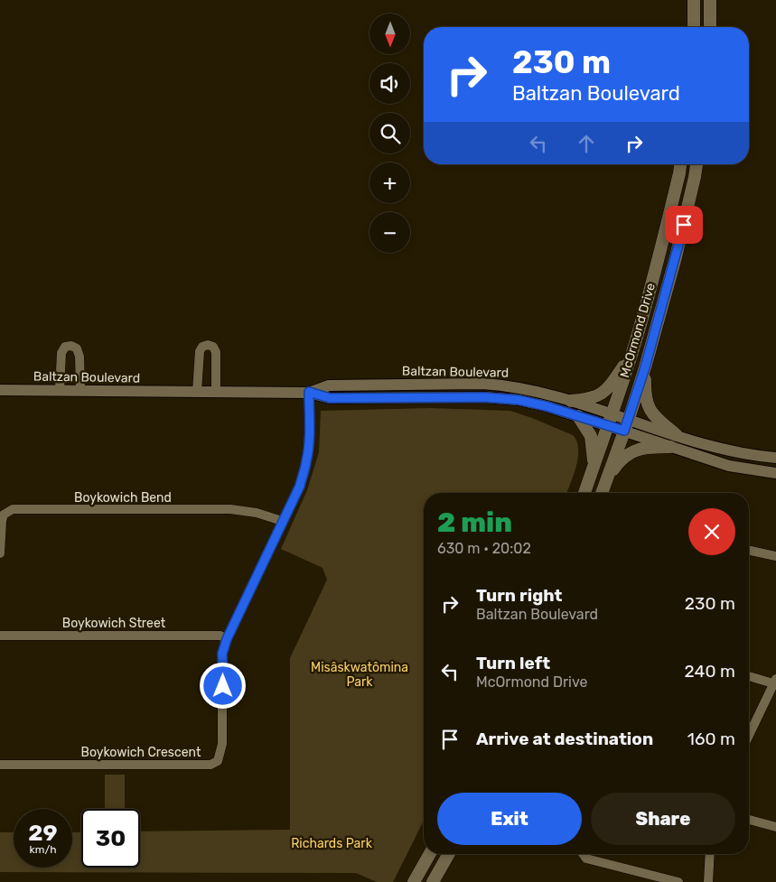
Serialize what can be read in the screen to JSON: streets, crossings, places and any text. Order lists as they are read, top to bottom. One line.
{"streets":{"main road":["McOrmond Drive"],"street":["Baltzan Boulevard","Boykowich Bend","Boykowich Street","Boykowich Crescent"]},"crossings":[["McOrmond Drive","Baltzan Boulevard"],["Baltzan Boulevard","Boykowich Crescent"],["Boykowich Bend","Boykowich Crescent"],["Boykowich Street","Boykowich Crescent"]],"parks":["Misâskwatômina Park","Richards Park"],"north":"bottom","page":{"map_buttons":["+","−"],"turn":["230 m","Baltzan Boulevard"],"heading":["2 min","630 m · 20:02"],"list":[{"name":"Turn right","note":"Baltzan Boulevard","value":"230 m"},{"name":"Turn left","note":"McOrmond Drive","value":"240 m"},{"name":"Arrive at destination","value":"160 m"}],"buttons":["Exit","Share"],"speed":"29 km/h","limit":"30"}}
